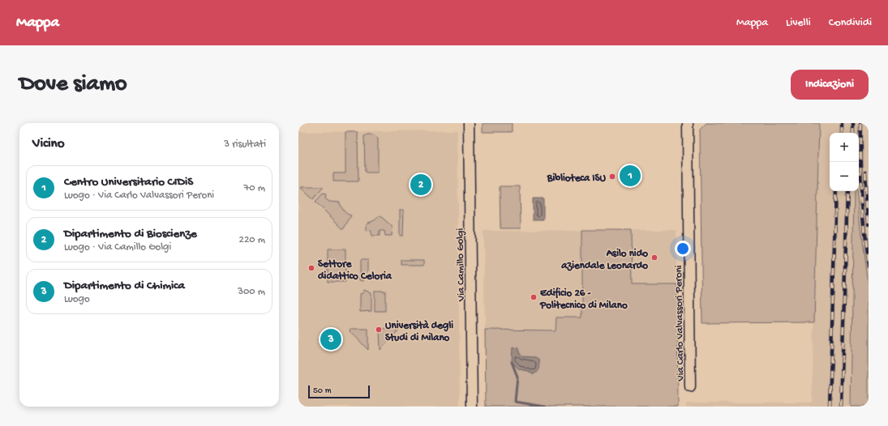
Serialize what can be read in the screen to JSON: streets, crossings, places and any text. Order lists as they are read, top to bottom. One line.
{"streets":{"street":["Via Camillo Golgi","Via Carlo Valvassori Peroni"]},"places":["Biblioteca ISU","Asilo nido aziendale Leonardo","Settore didattico Celoria","Edificio 26 - Politecnico di Milano","Università degli Studi di Milano"],"scale_bar":"50 m","page":{"header":"Mappa","nav":["Mappa","Livelli","Condividi"],"buttons":"Indicazioni","title":"Dove siamo","heading":["Vicino","3 risultati"],"map_buttons":["+","−"],"pins":["1","2","3"],"list":[{"mark":"1","name":"Centro Universitario CIDiS","note":"Luogo · Via Carlo Valvassori Peroni","value":"70 m"},{"mark":"2","name":"Dipartimento di Bioscienze","note":"Luogo · Via Camillo Golgi","value":"220 m"},{"mark":"3","name":"Dipartimento di Chimica","note":"Luogo","value":"300 m"}],"scale":"50 m"}}
